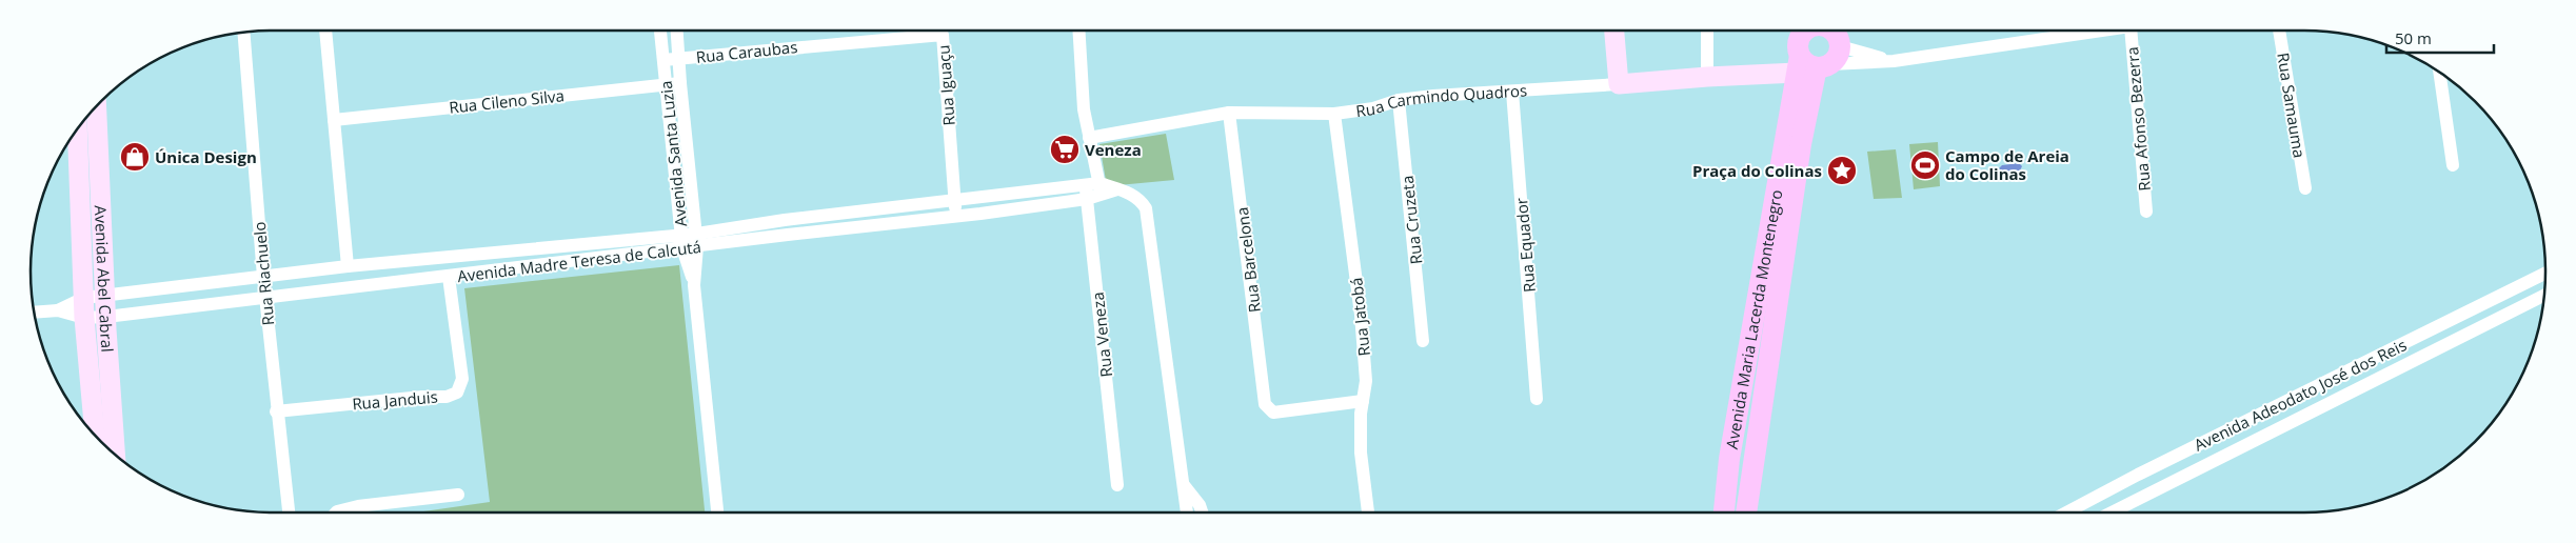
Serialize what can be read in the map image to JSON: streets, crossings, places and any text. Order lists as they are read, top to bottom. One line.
{"streets":{"main road":["Rua Carmindo Quadros","Avenida Abel Cabral","Avenida Maria Lacerda Montenegro"],"street":["Rua Caraubas","Rua Iguaçu","Rua Cileno Silva","Rua Samauma","Rua Afonso Bezerra","Avenida Santa Luzia","Rua Cruzeta","Rua Equador","Rua Barcelona","Avenida Madre Teresa de Calcutá","Rua Riachuelo","Rua Jatobá","Rua Veneza","Avenida Adeodato José dos Reis","Rua Janduis"]},"crossings":[["Rua Caraubas","Rua Iguaçu"],["Rua Caraubas","Avenida Santa Luzia"],["Rua Iguaçu","Avenida Madre Teresa de Calcutá"],["Rua Cileno Silva","Avenida Santa Luzia"],["Rua Carmindo Quadros","Rua Cruzeta"],["Rua Carmindo Quadros","Rua Equador"],["Rua Carmindo Quadros","Rua Barcelona"],["Rua Carmindo Quadros","Rua Jatobá"],["Rua Carmindo Quadros","Avenida Maria Lacerda Montenegro"],["Avenida Santa Luzia","Avenida Madre Teresa de Calcutá"],["Rua Barcelona","Rua Jatobá"],["Avenida Madre Teresa de Calcutá","Rua Riachuelo"],["Avenida Madre Teresa de Calcutá","Avenida Abel Cabral"],["Avenida Madre Teresa de Calcutá","Rua Veneza"],["Avenida Madre Teresa de Calcutá","Rua Janduis"],["Rua Riachuelo","Rua Janduis"]],"places":{"supermarket":["Veneza"],"shop":["Única Design"],"sports":["Campo de Areia do Colinas"],"place":["Praça do Colinas"]},"scale_bar":"50 m"}
